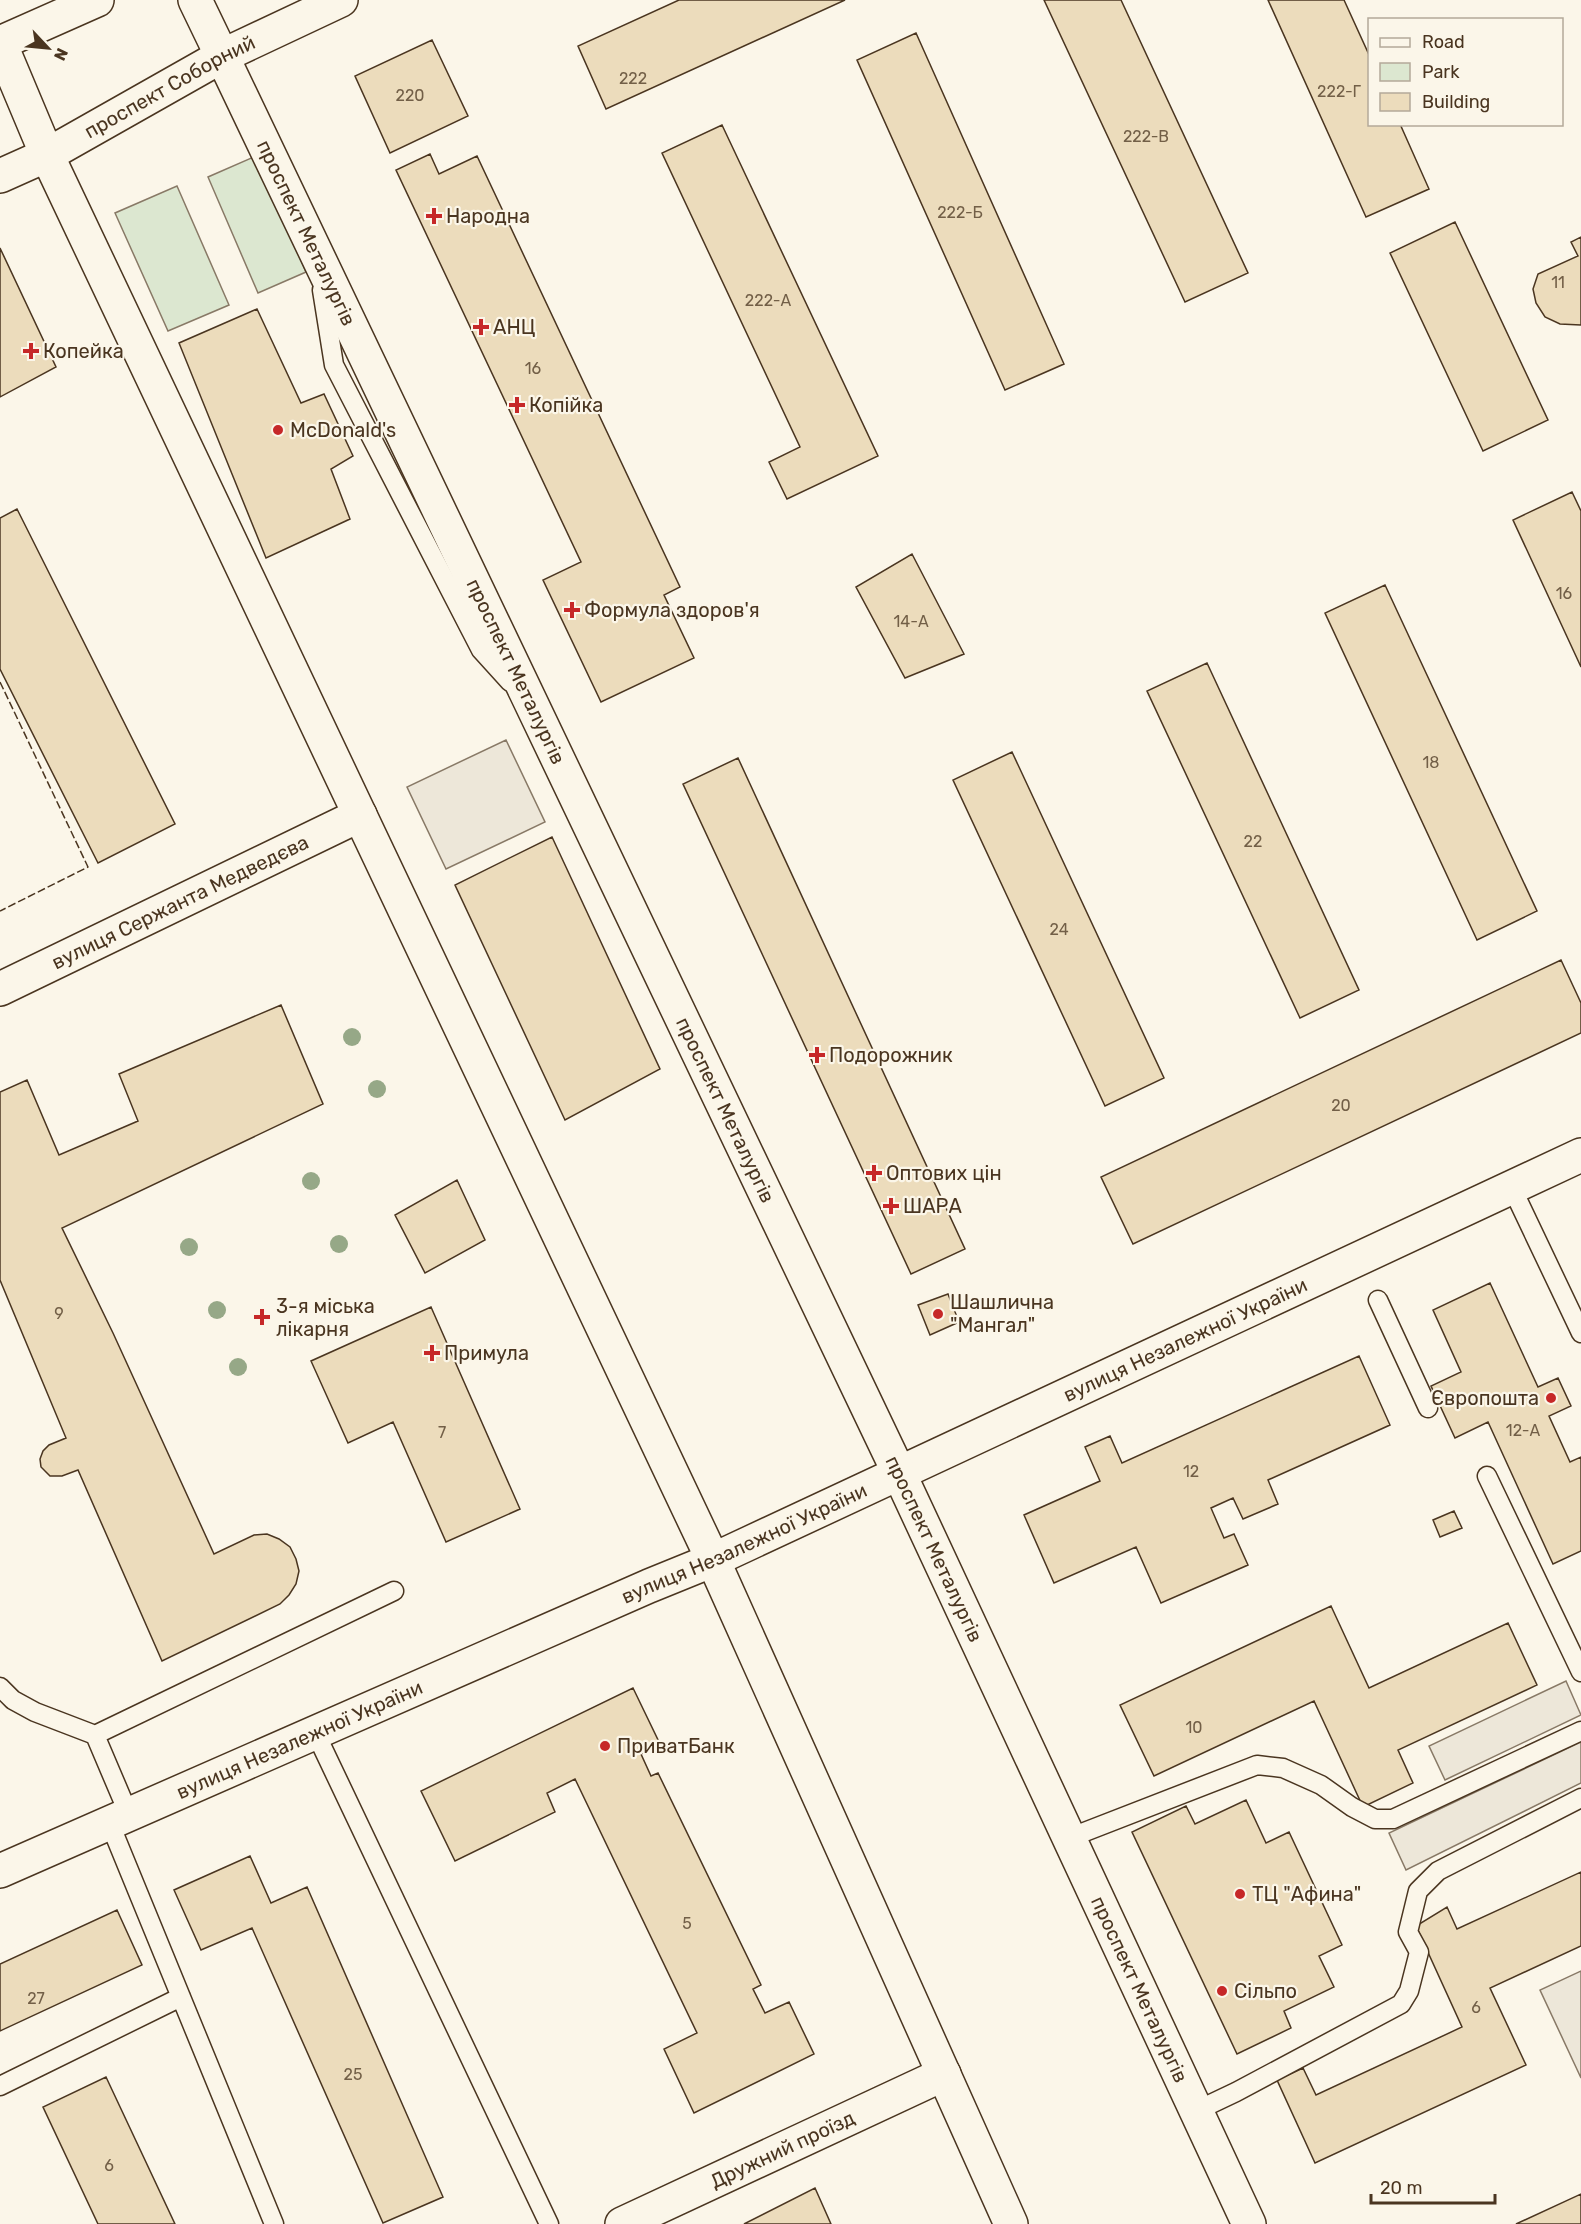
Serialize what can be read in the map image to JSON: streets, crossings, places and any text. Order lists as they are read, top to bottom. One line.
{"streets":{"main road":["проспект Соборний","проспект Металургів","вулиця Сержанта Медведєва","вулиця Незалежної України","Дружний проїзд"]},"crossings":[["проспект Соборний","проспект Металургів"],["проспект Металургів","вулиця Незалежної України"]],"places":{"health":["Народна","АНЦ","Копейка","Копійка","Формула здоров'я","Подорожник","Оптових цін","ШАРА","3-я міська лікарня","Примула"],"other":["McDonald's","Шашлична \"Мангал\"","Європошта","ПриватБанк","ТЦ \"Афина\"","Сільпо"]},"house_numbers":["222","222-Г","220","222-В","222-Б","11","222-А","16","16","14-А","18","22","24","20","9","12-А","7","12","10","5","27","6","25","6"],"legend":["Road","Park","Building"],"scale_bar":"20 m","north":"bottom right"}
